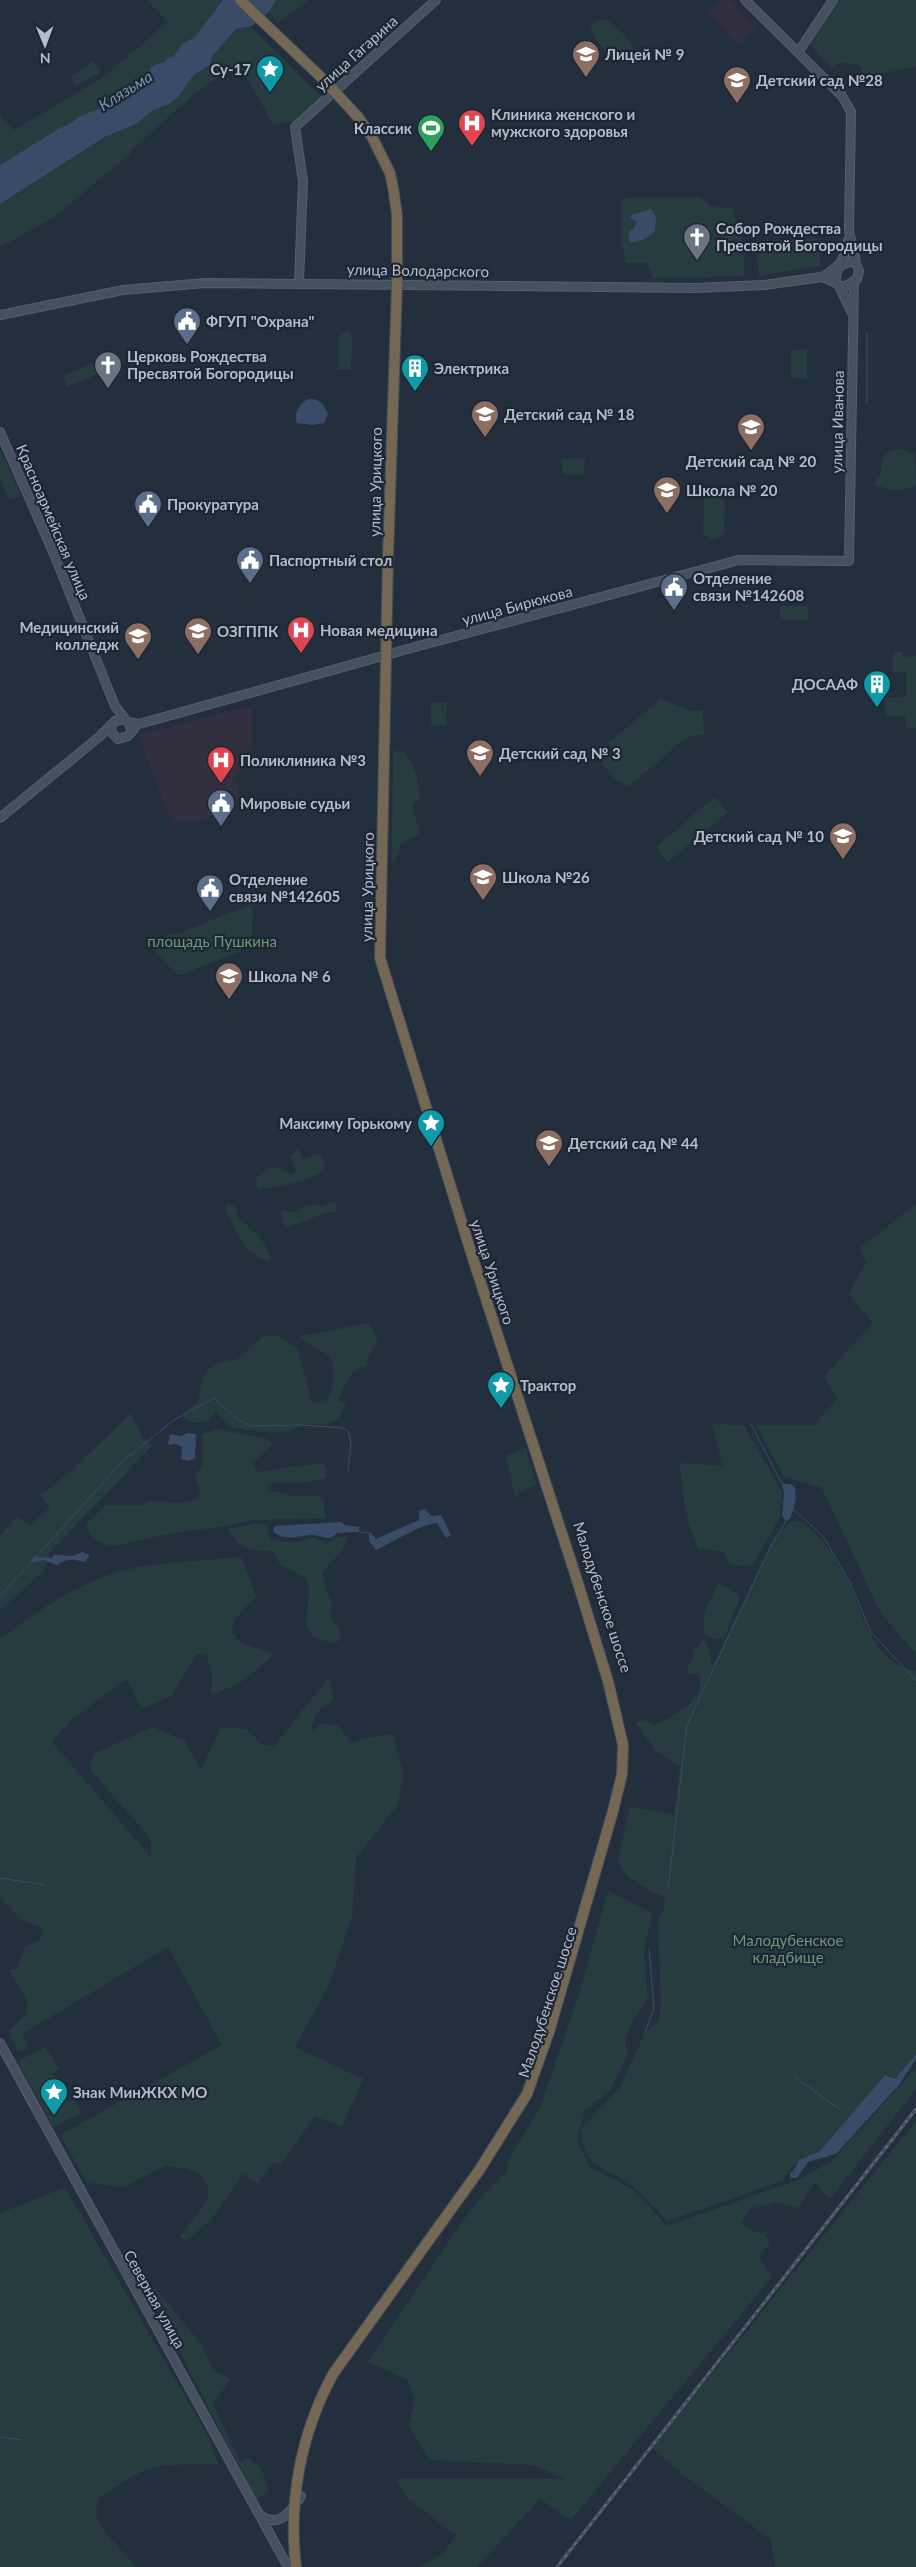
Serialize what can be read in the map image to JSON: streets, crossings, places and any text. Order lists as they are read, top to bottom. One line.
{"streets":{"highway":["улица Урицкого","Малодубенское шоссе"],"street":["улица Гагарина","улица Володарского","улица Иванова","Красноармейская улица","улица Бирюкова","Северная улица"]},"crossings":[["улица Гагарина","улица Володарского"],["улица Гагарина","улица Урицкого"],["улица Володарского","улица Урицкого"],["улица Иванова","улица Бирюкова"],["улица Урицкого","улица Бирюкова"],["улица Урицкого","Малодубенское шоссе"]],"water":["Клязьма"],"parks":["площадь Пушкина","Малодубенское кладбище"],"places":{"school or university":["Лицей № 9","Детский сад №28","Детский сад № 18","Детский сад № 20","Школа № 20","ОЗГППК","Медицинский колледж","Детский сад № 3","Детский сад № 10","Школа №26","Школа № 6","Детский сад № 44"],"place":["Су-17","Максиму Горькому","Трактор","Знак МинЖКХ МО"],"hospital":["Клиника женского и мужского здоровья","Новая медицина","Поликлиника №3"],"sports":["Классик"],"church":["Собор Рождества Пресвятой Богородицы","Церковь Рождества Пресвятой Богородицы"],"public building":["ФГУП \"Охрана\"","Прокуратура","Паспортный стол","Отделение связи №142608","Мировые судьи","Отделение связи №142605"],"building":["Электрика","ДОСААФ"]},"north":"bottom"}
